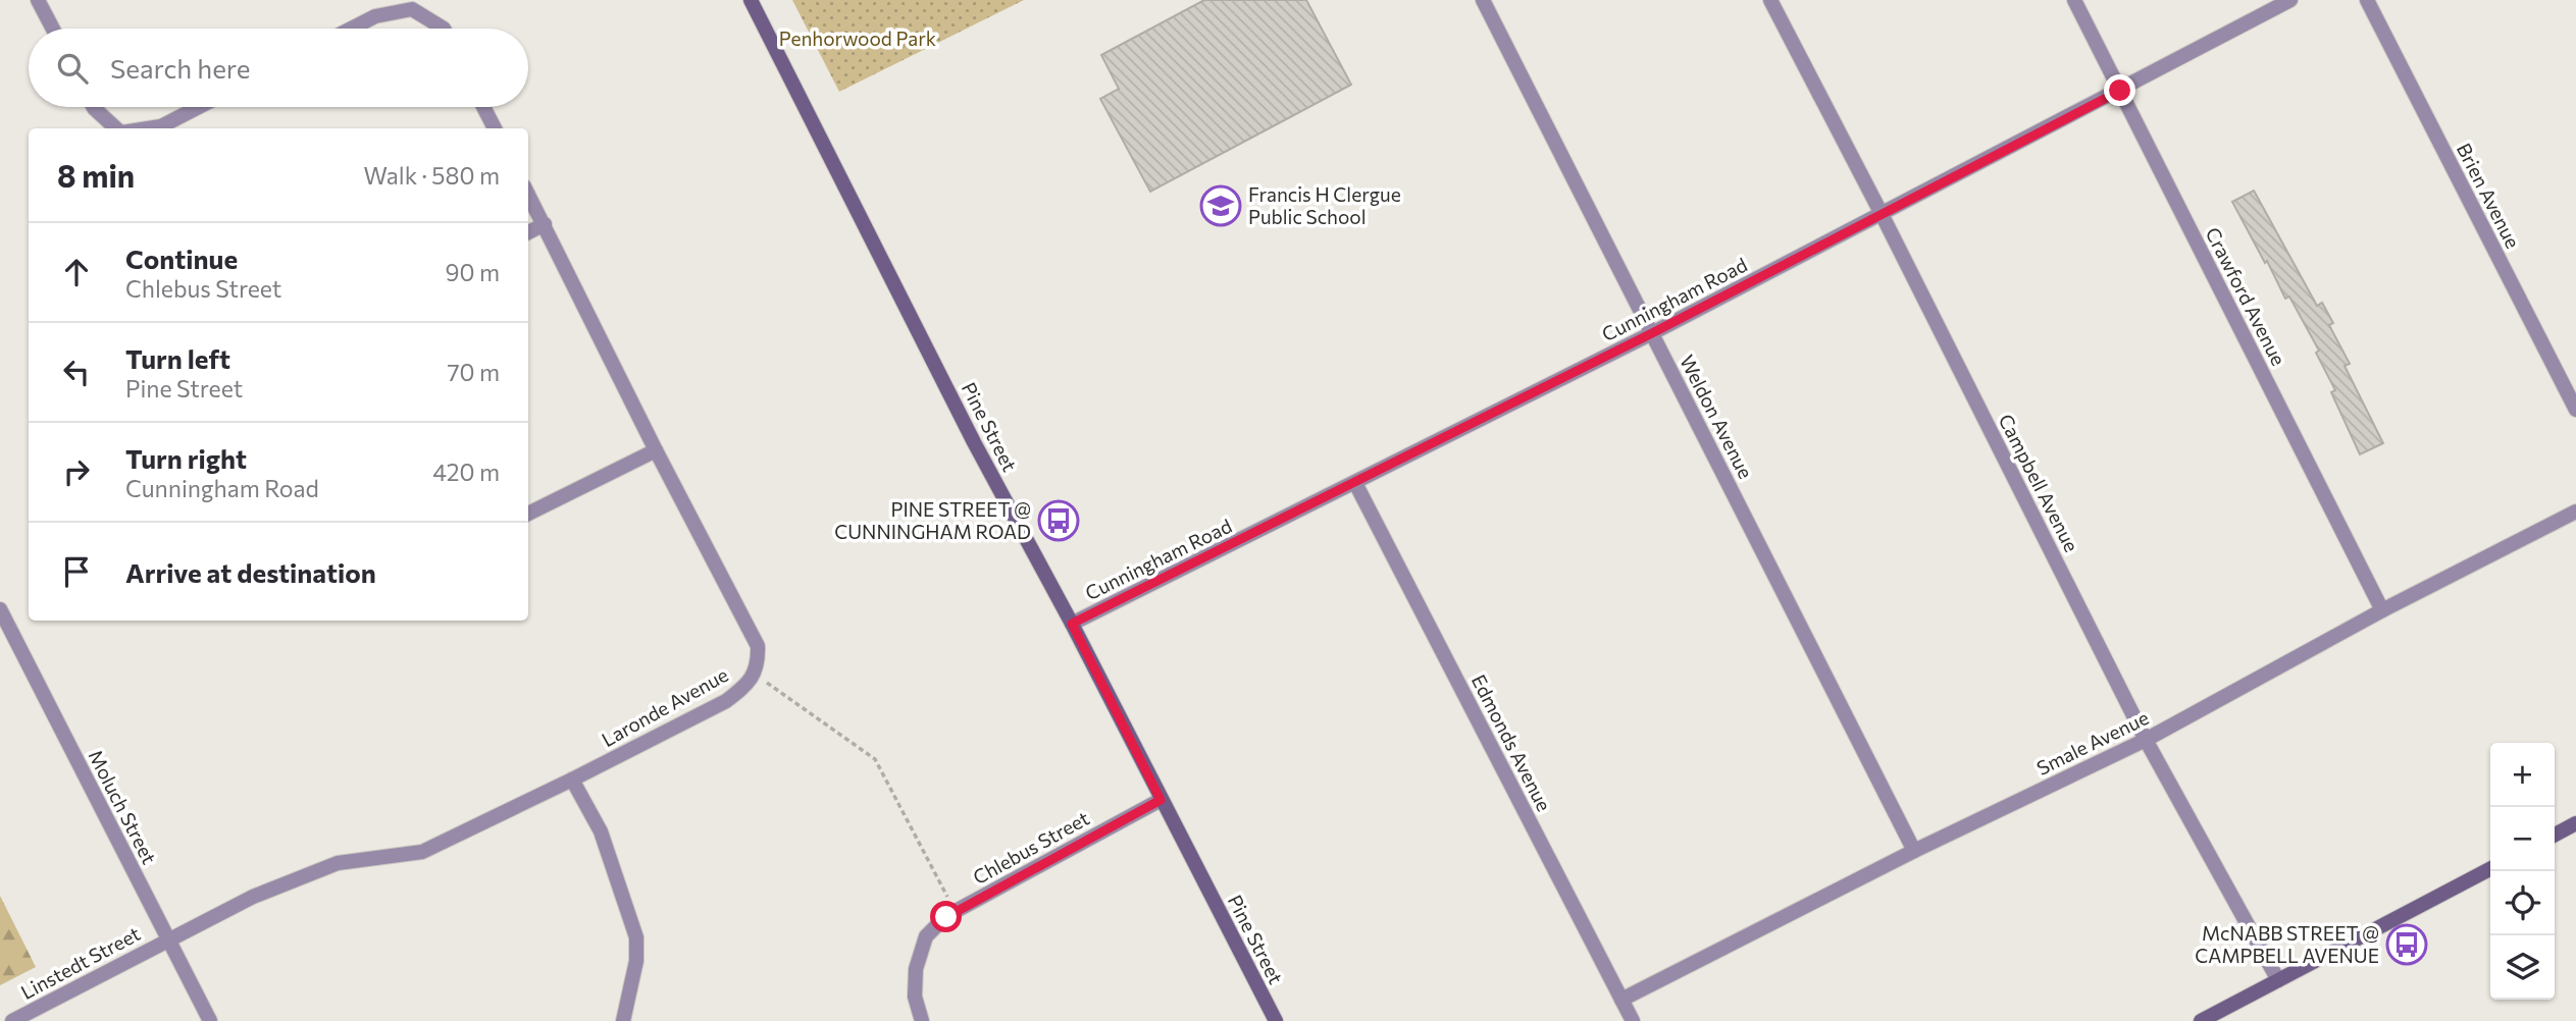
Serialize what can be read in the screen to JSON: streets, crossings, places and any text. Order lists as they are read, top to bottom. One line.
{"streets":{"street":["Brien Avenue","Crawford Avenue","Cunningham Road","Weldon Avenue","Pine Street","Campbell Avenue","Laronde Avenue","Edmonds Avenue","Smale Avenue","Moluch Street","Chlebus Street","Linstedt Street"]},"crossings":[["Crawford Avenue","Cunningham Road"],["Crawford Avenue","Smale Avenue"],["Cunningham Road","Weldon Avenue"],["Cunningham Road","Pine Street"],["Cunningham Road","Campbell Avenue"],["Cunningham Road","Edmonds Avenue"],["Weldon Avenue","Smale Avenue"],["Pine Street","Chlebus Street"],["Campbell Avenue","Smale Avenue"],["Laronde Avenue","Moluch Street"],["Laronde Avenue","Linstedt Street"],["Edmonds Avenue","Smale Avenue"],["Moluch Street","Linstedt Street"]],"parks":["Penhorwood Park"],"places":{"school or university":["Francis H Clergue Public School"],"bus stop":["PINE STREET @ CUNNINGHAM ROAD","McNABB STREET @ CAMPBELL AVENUE"]},"page":{"search":"Search here","heading":["8 min","Walk · 580 m"],"list":[["Continue","Chlebus Street","90 m"],["Turn left","Pine Street","70 m"],["Turn right","Cunningham Road","420 m"],"Arrive at destination"],"map_buttons":["+","−"]}}
